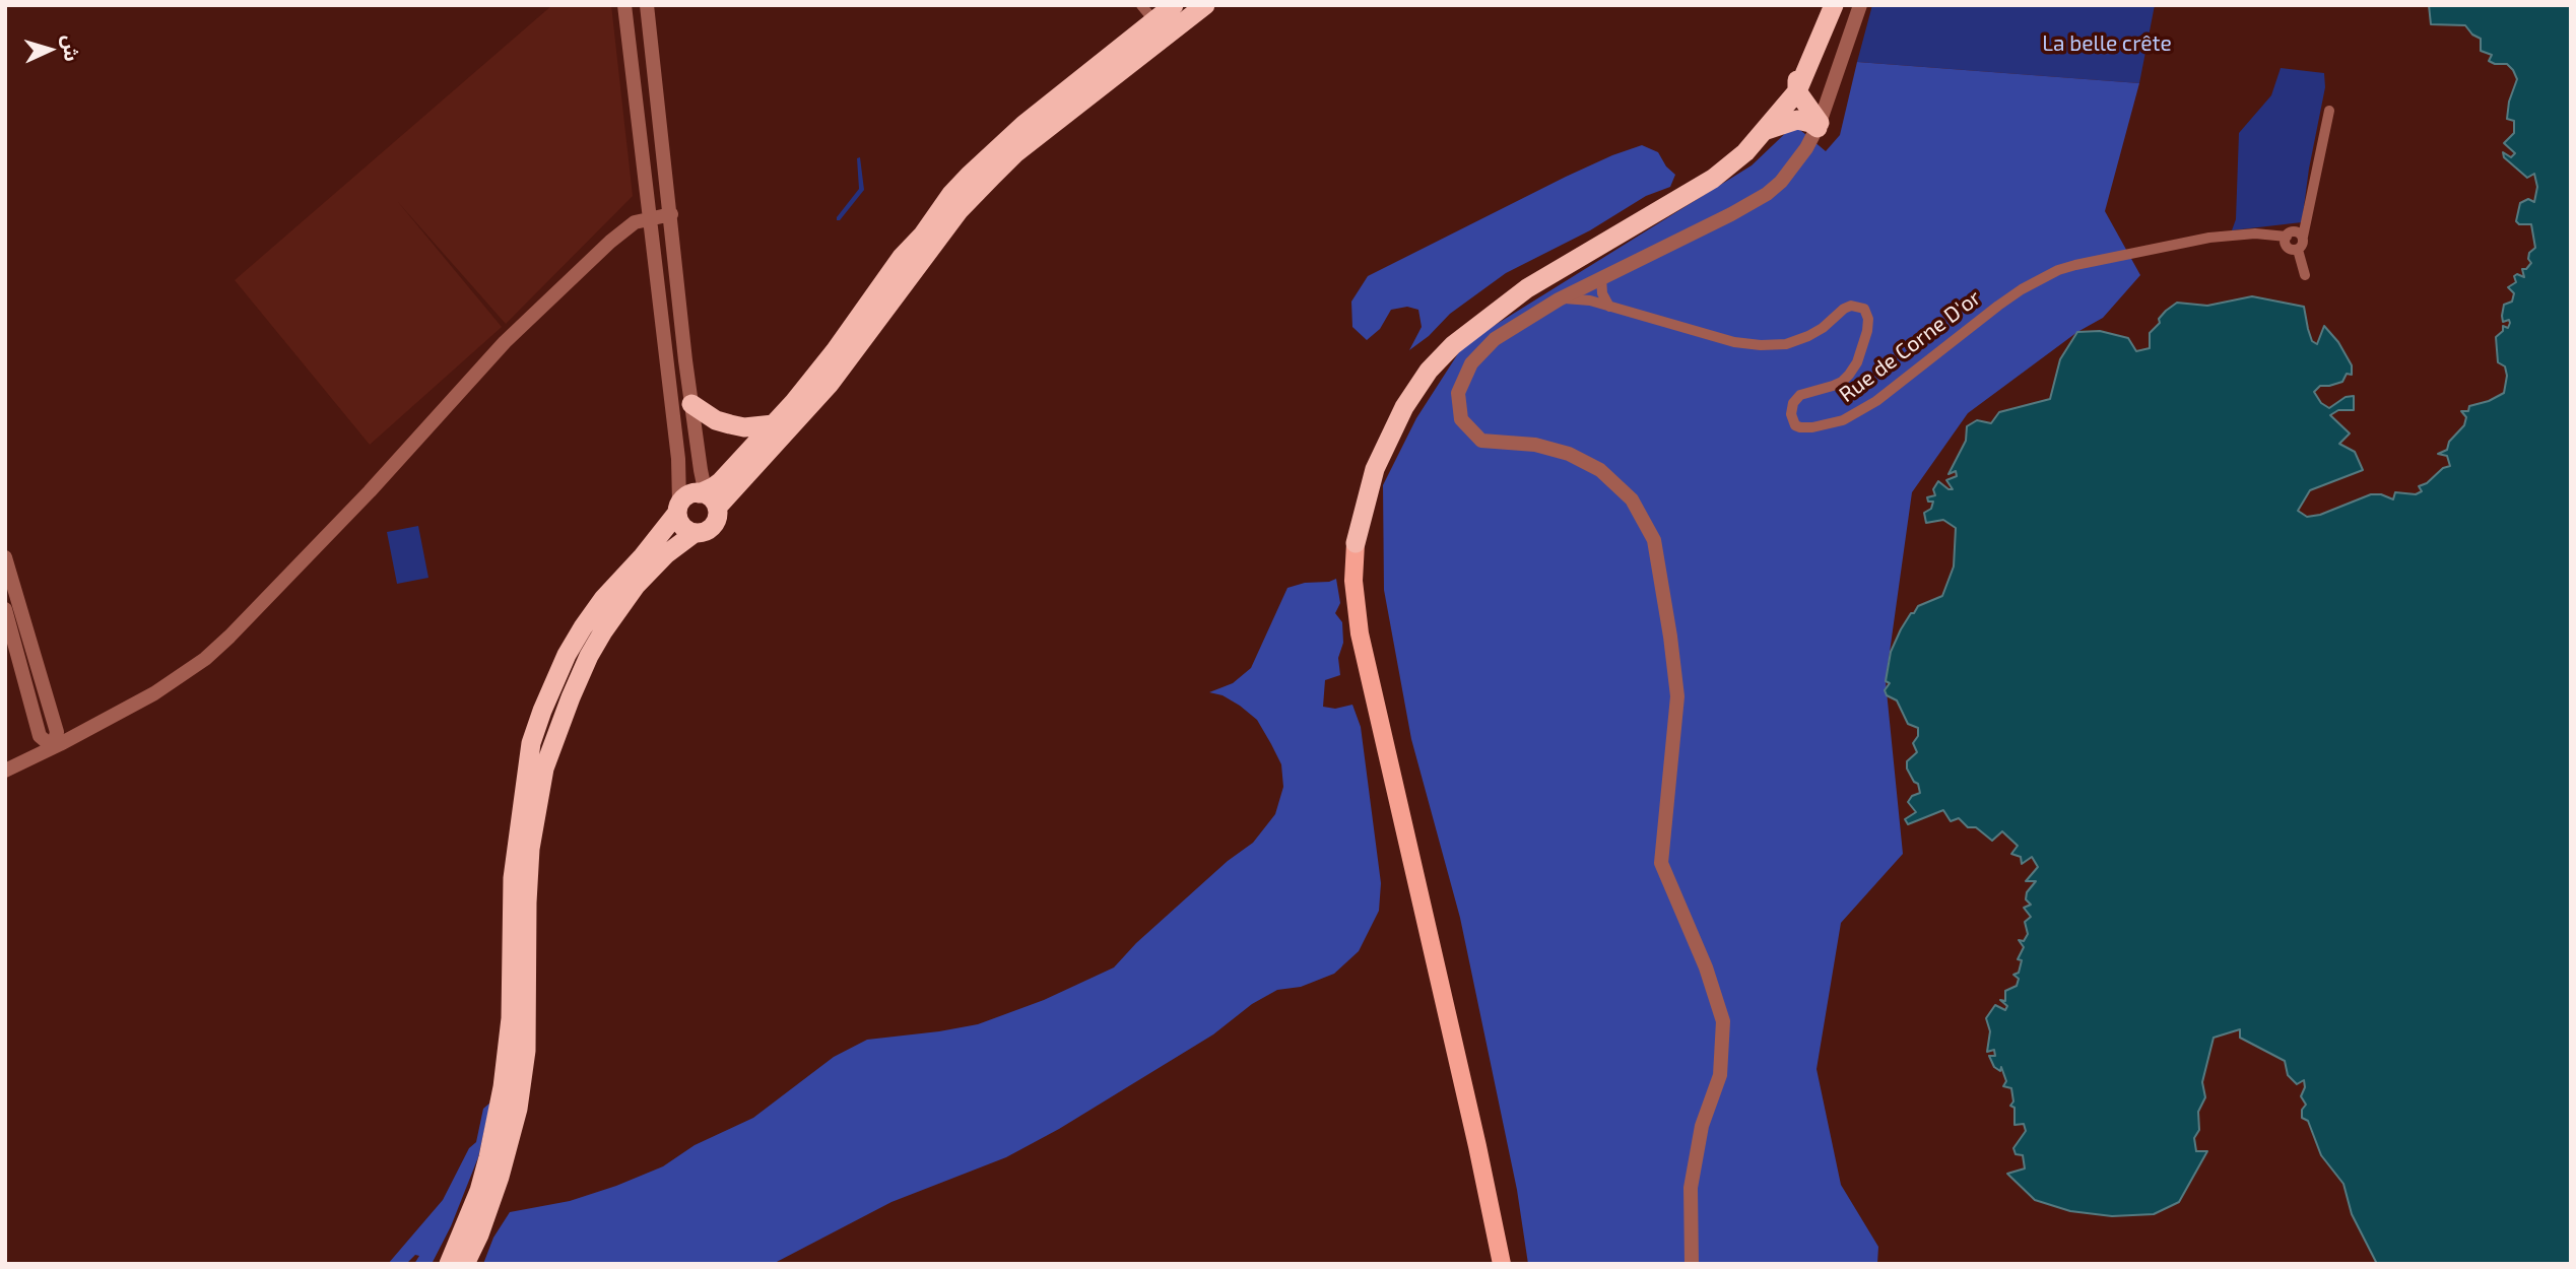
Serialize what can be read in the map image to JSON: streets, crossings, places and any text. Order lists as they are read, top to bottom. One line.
{"streets":{"street":["Rue de Corne D'or"]},"parks":["La belle crête"],"north":"right"}
